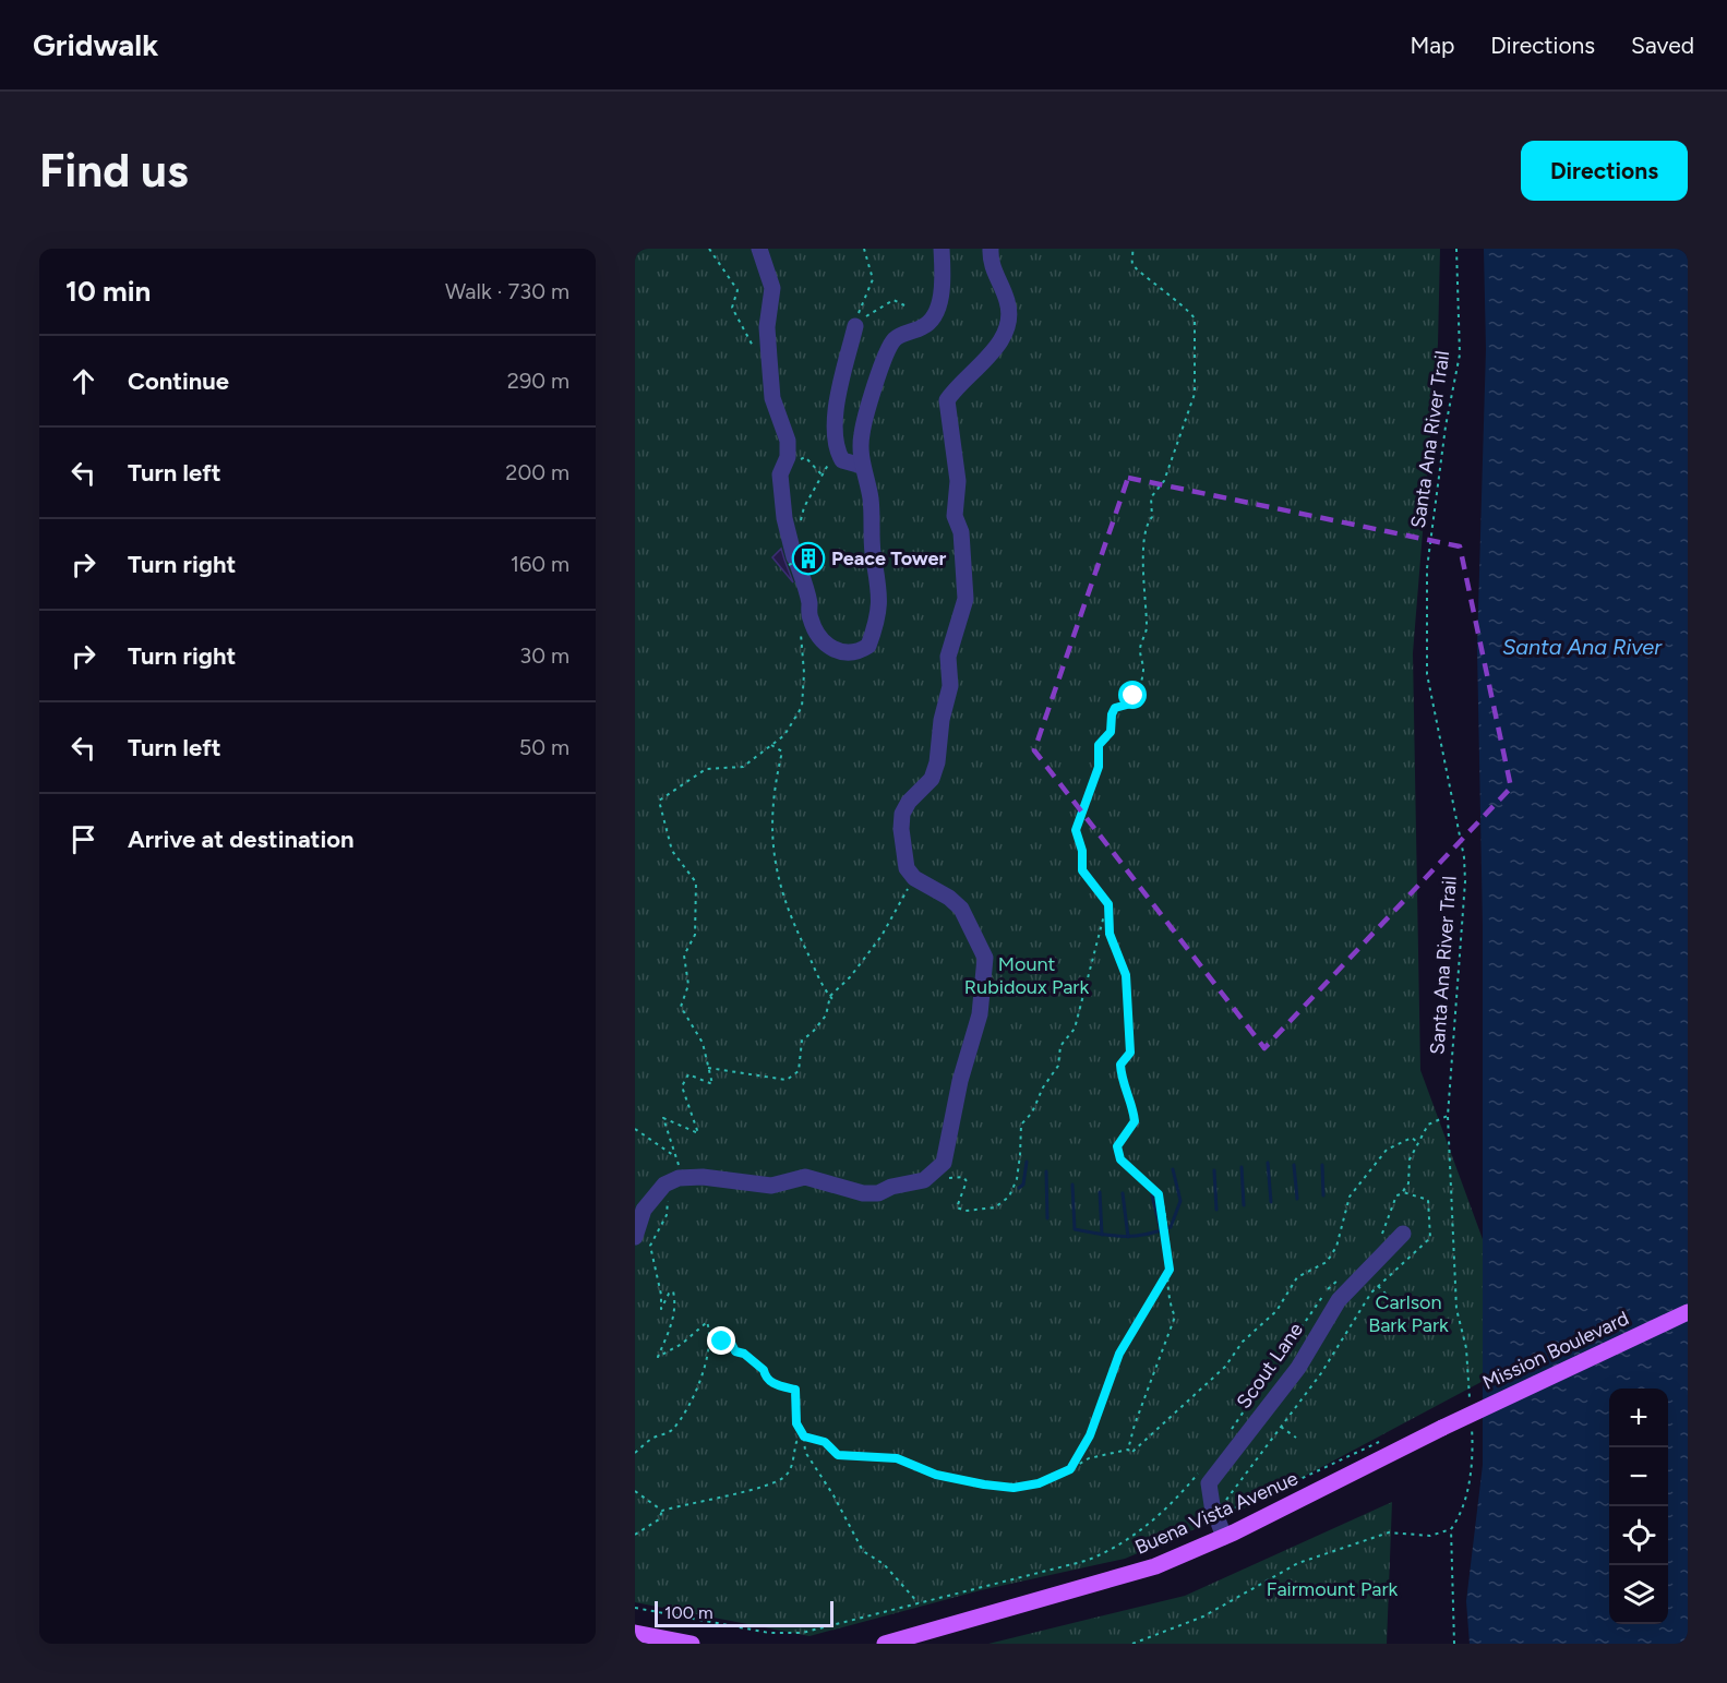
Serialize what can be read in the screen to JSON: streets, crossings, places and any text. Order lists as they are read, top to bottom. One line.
{"streets":{"main road":["Mission Boulevard","Buena Vista Avenue"],"street":["Scout Lane"],"path":["Santa Ana River Trail"]},"crossings":[["Mission Boulevard","Buena Vista Avenue"],["Scout Lane","Buena Vista Avenue"]],"water":["Santa Ana River"],"parks":["Mount Rubidoux Park","Carlson Bark Park","Fairmount Park"],"places":{"building":["Peace Tower"]},"scale_bar":"100 m","page":{"header":"Gridwalk","nav":["Map","Directions","Saved"],"buttons":"Directions","title":"Find us","heading":["10 min","Walk · 730 m"],"list":[["Continue","290 m"],["Turn left","200 m"],["Turn right","160 m"],["Turn right","30 m"],["Turn left","50 m"],"Arrive at destination"],"map_buttons":["+","−"],"scale":"100 m"}}
